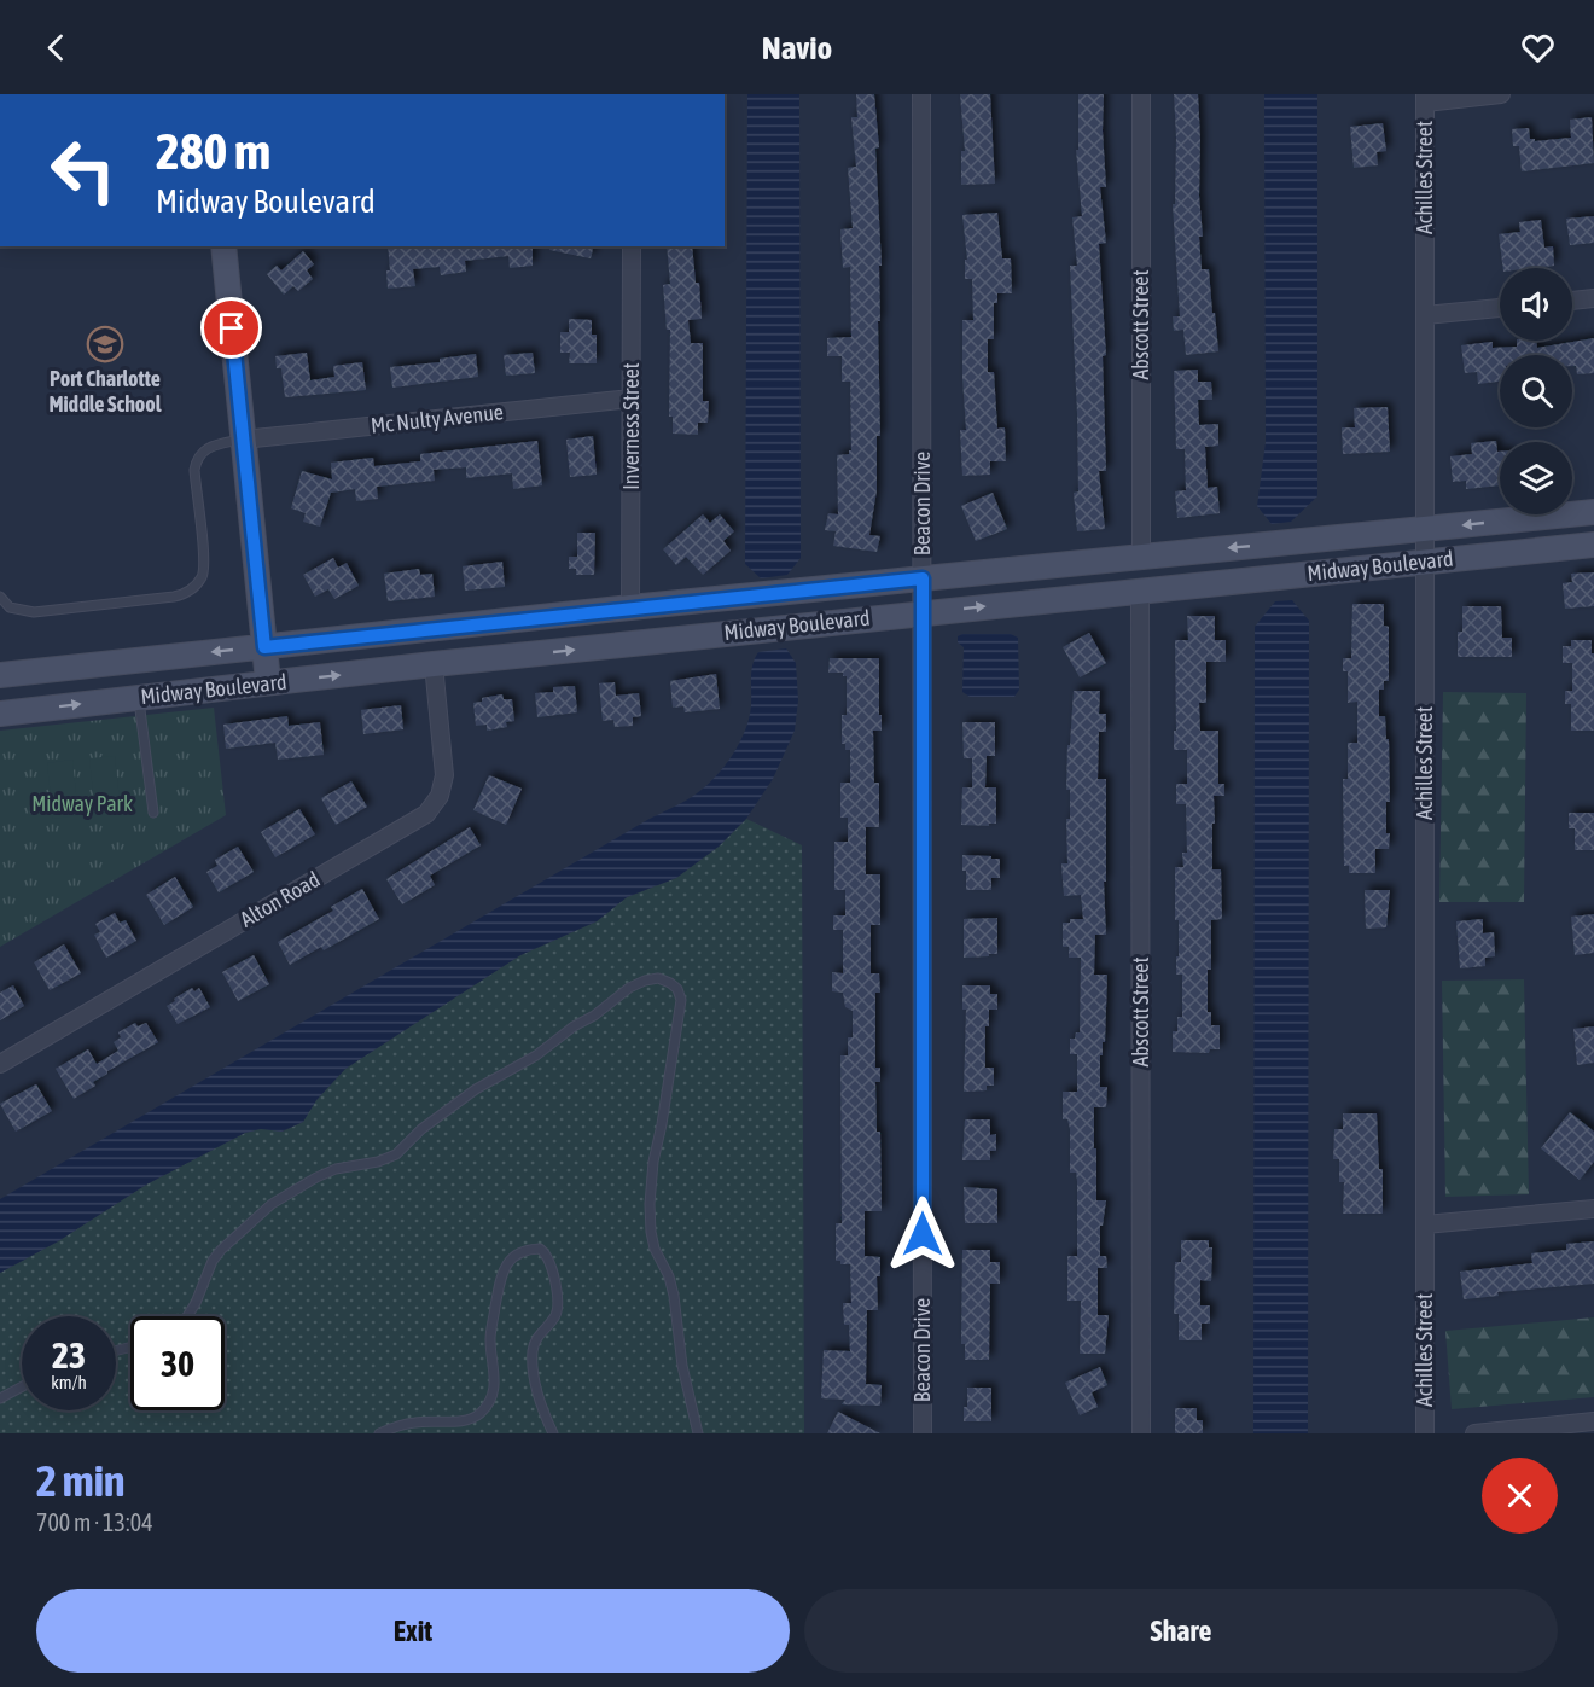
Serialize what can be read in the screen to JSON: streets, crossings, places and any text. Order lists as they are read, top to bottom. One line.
{"streets":{"street":["Achilles Street","Abscott Street","Mc Nulty Avenue","Inverness Street","Beacon Drive","Midway Boulevard","Alton Road"]},"crossings":[["Achilles Street","Midway Boulevard"],["Abscott Street","Midway Boulevard"],["Mc Nulty Avenue","Inverness Street"],["Inverness Street","Midway Boulevard"],["Beacon Drive","Midway Boulevard"],["Midway Boulevard","Alton Road"]],"parks":["Midway Park"],"places":{"school or university":["Port Charlotte Middle School"]},"page":{"header":"Navio","turn":["280 m","Midway Boulevard"],"speed":"23 km/h","limit":"30","heading":["2 min","700 m · 13:04"],"buttons":["Exit","Share"]}}
